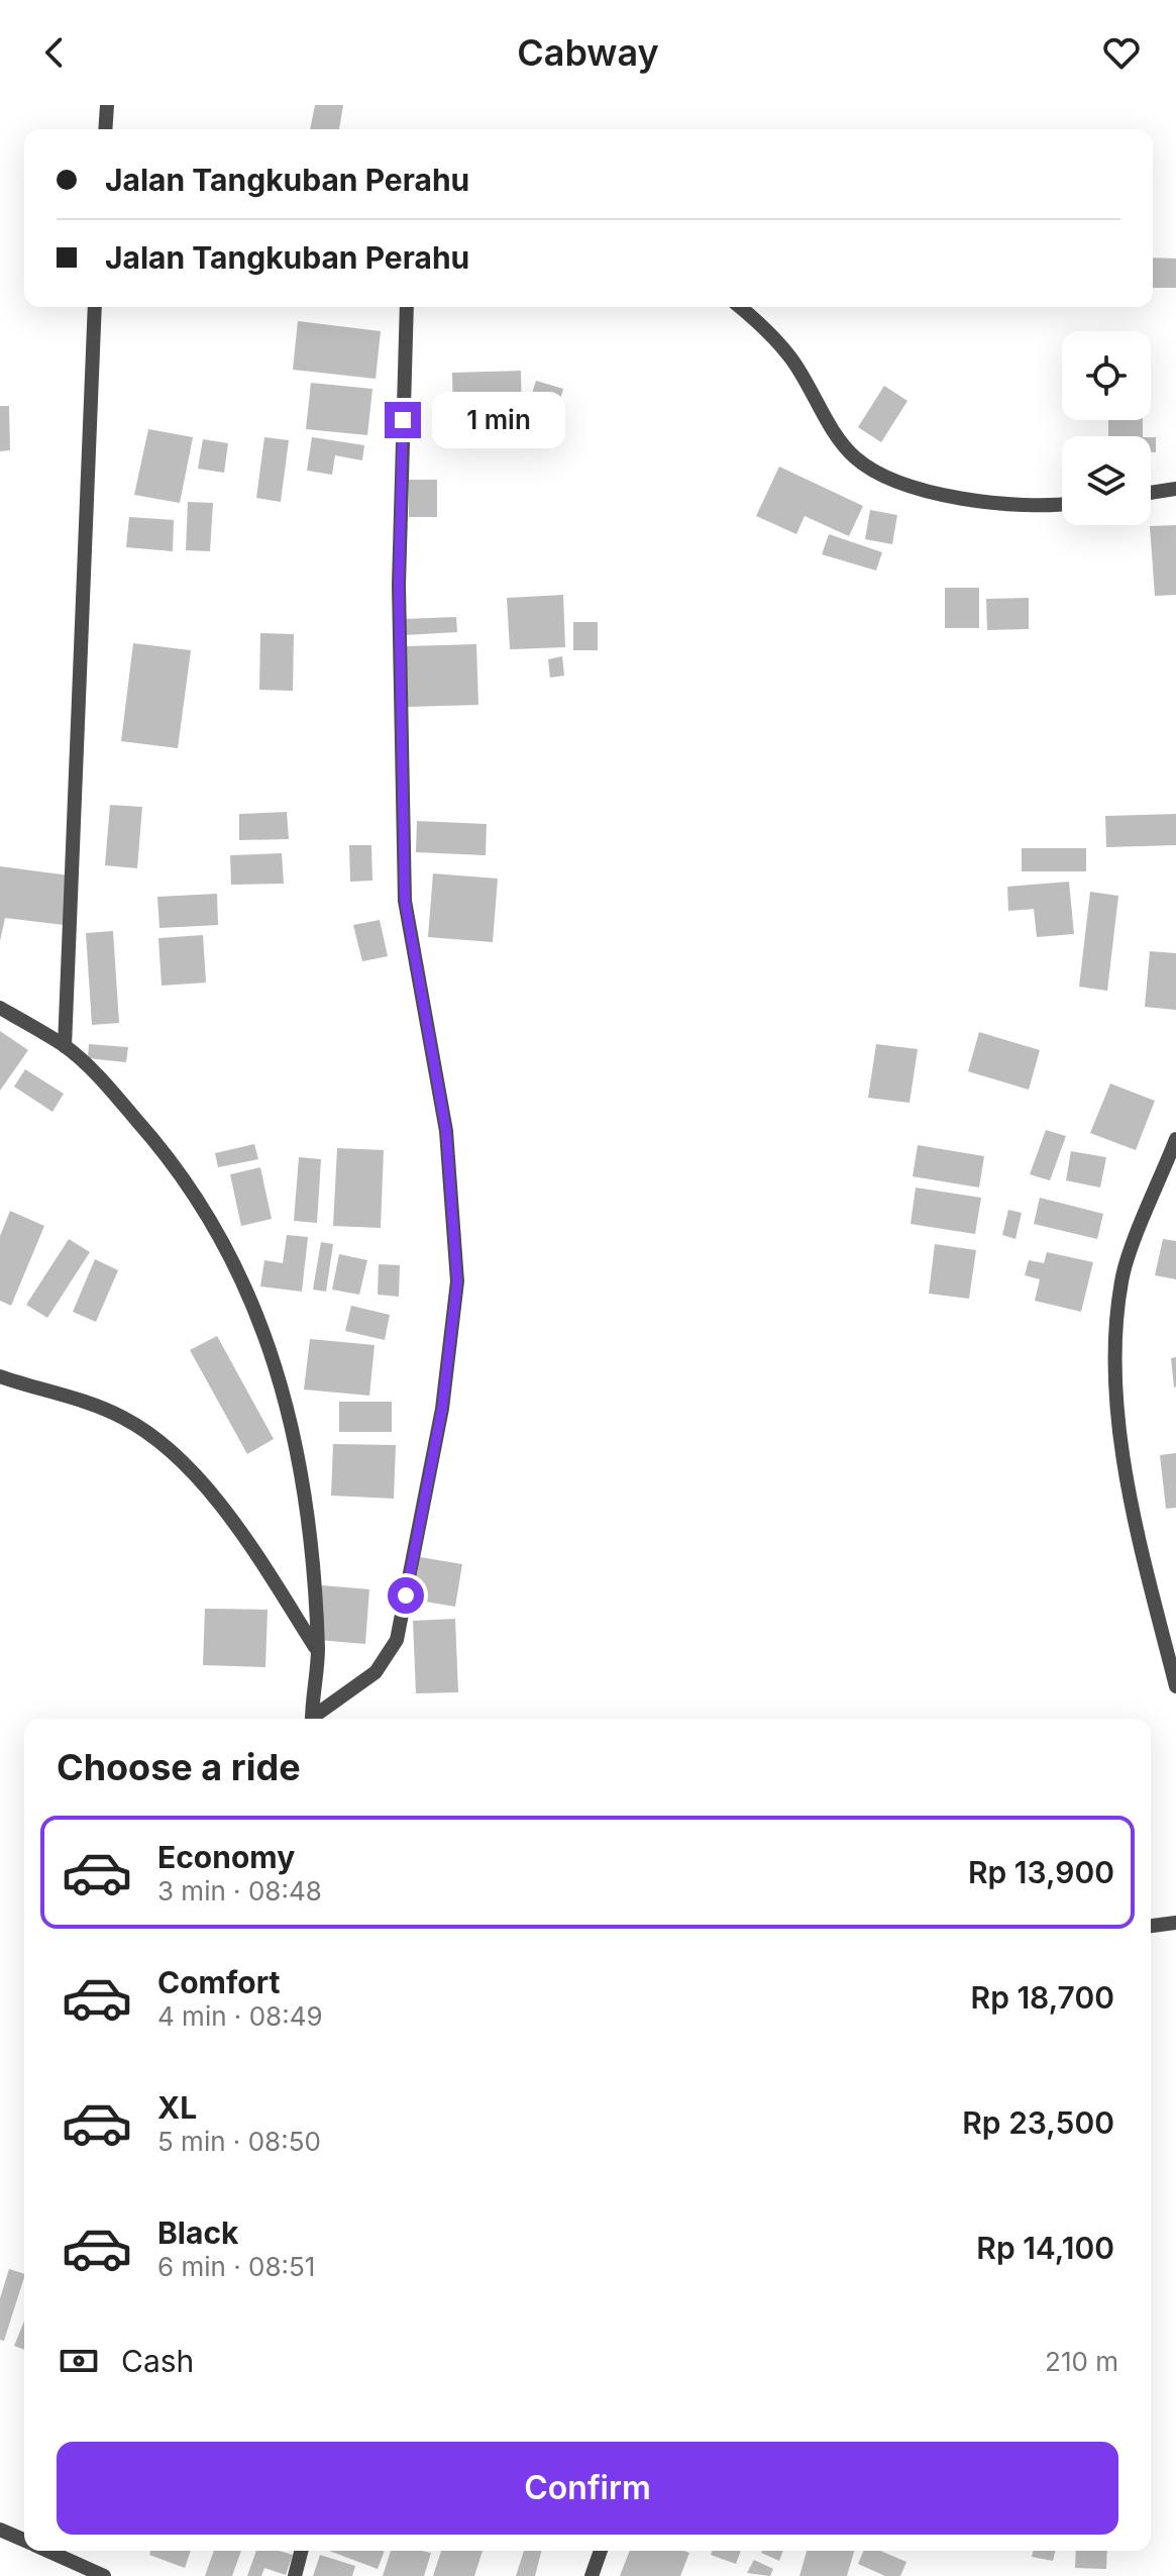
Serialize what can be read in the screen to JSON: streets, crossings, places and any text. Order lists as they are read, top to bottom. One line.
{"page":{"header":"Cabway","banner":["Jalan Tangkuban Perahu","Jalan Tangkuban Perahu"],"bubble":"1 min","heading":"Choose a ride","list":[{"name":"Economy","note":"3 min · 08:48","value":"Rp 13,900"},{"name":"Comfort","note":"4 min · 08:49","value":"Rp 18,700"},{"name":"XL","note":"5 min · 08:50","value":"Rp 23,500"},{"name":"Black","note":"6 min · 08:51","value":"Rp 14,100"}],"pay":["Cash","210 m"],"buttons":"Confirm"}}
